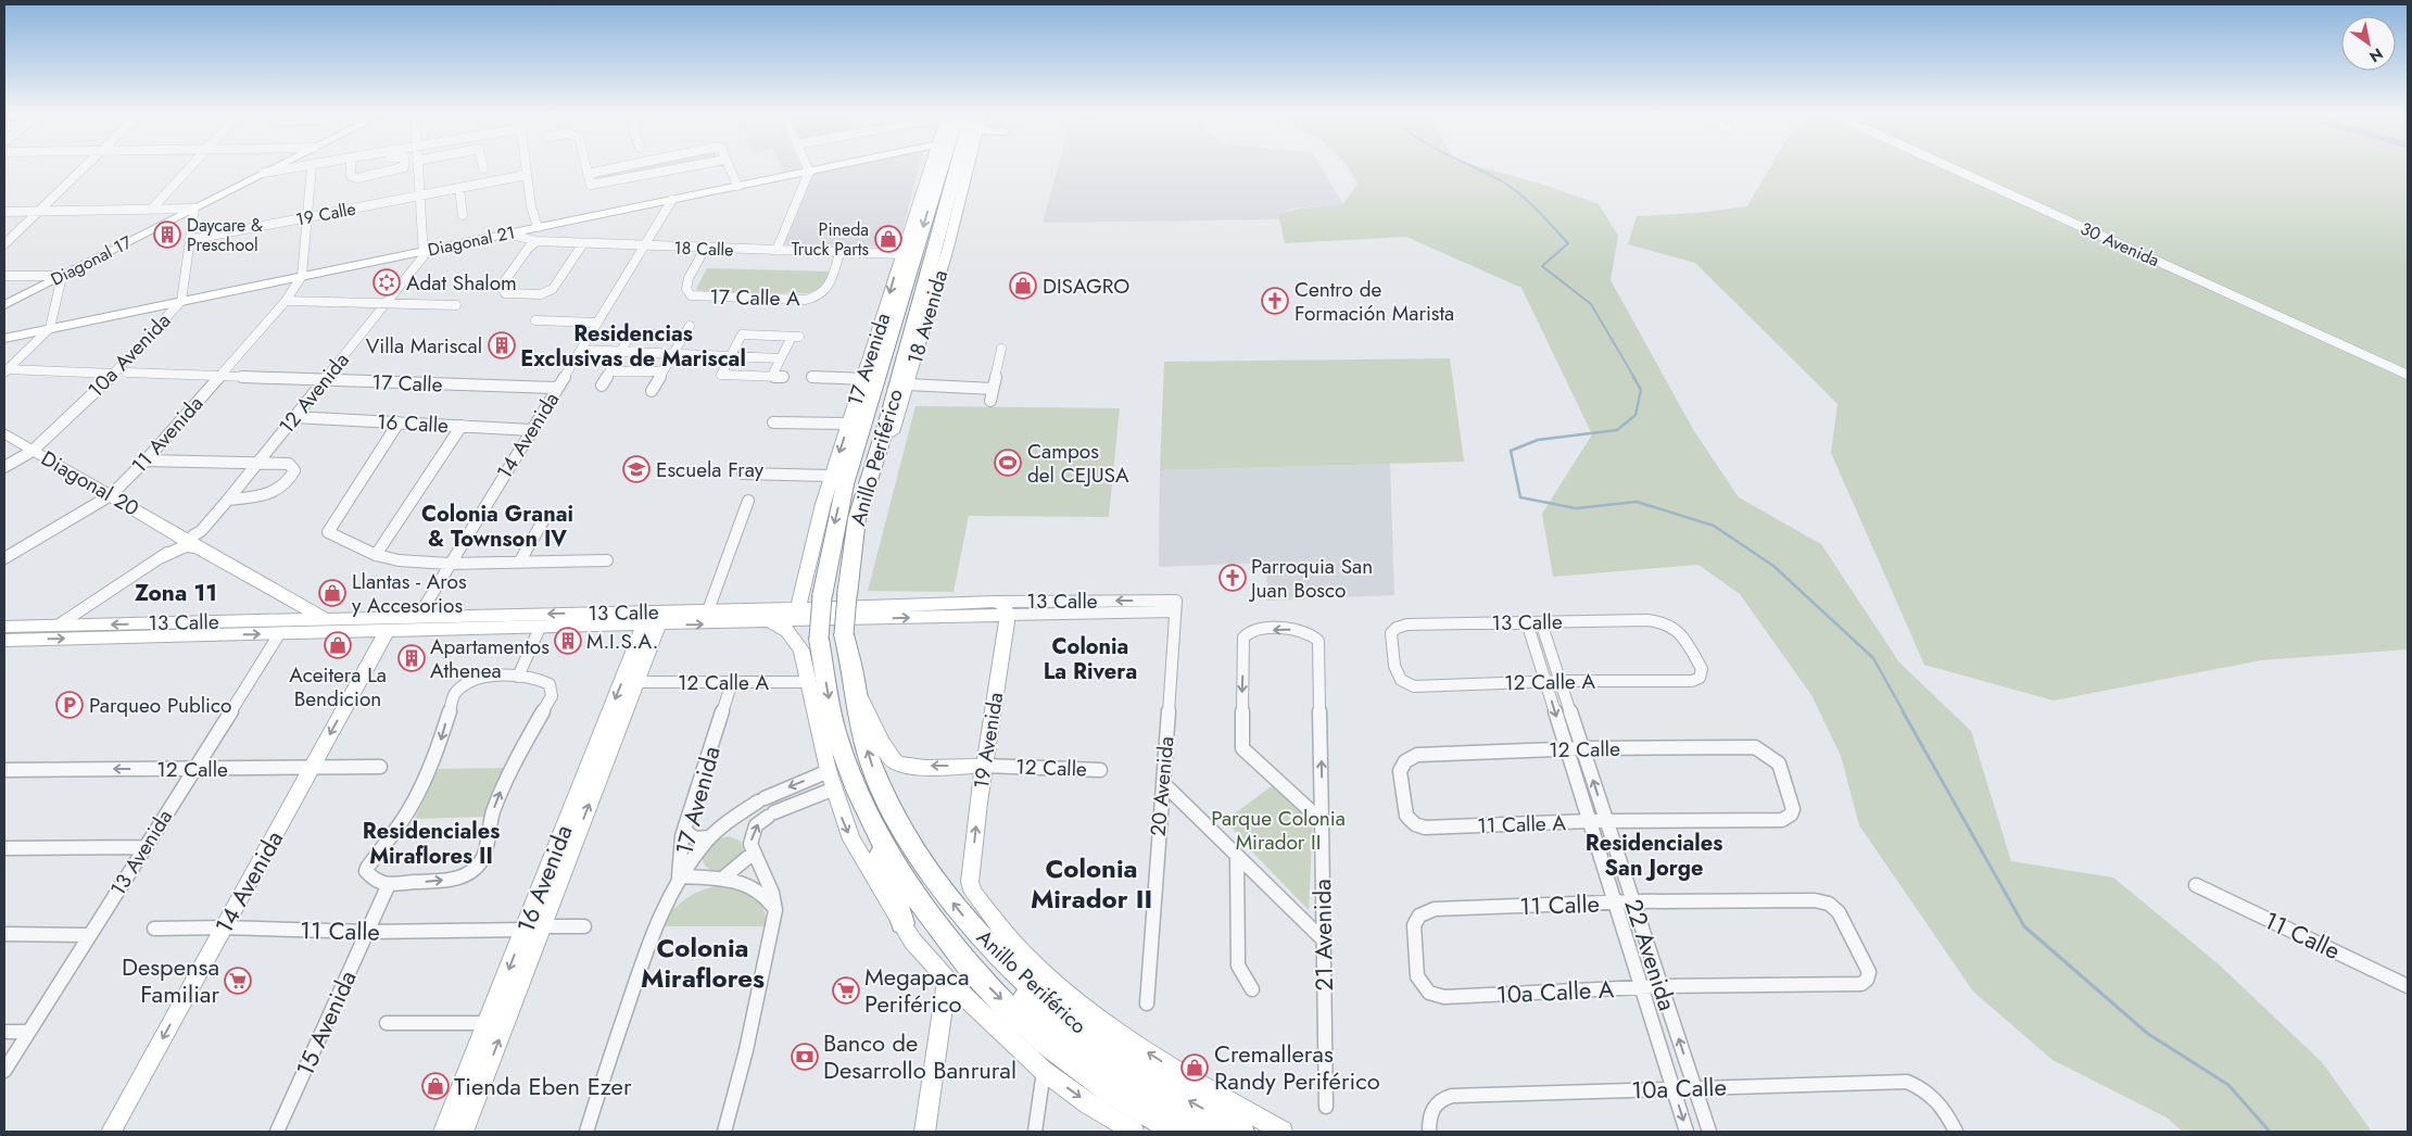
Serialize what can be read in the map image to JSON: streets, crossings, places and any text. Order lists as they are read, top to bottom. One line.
{"streets":{"highway":["Anillo Periférico"],"street":["19 Calle","Diagonal 21","30 Avenida","18 Calle","Diagonal 17","17 Calle A","18 Avenida","10a Avenida","17 Avenida","17 Calle","12 Avenida","16 Calle","11 Avenida","14 Avenida","Diagonal 20","13 Calle","12 Calle A","19 Avenida","12 Calle","20 Avenida","11 Calle A","13 Avenida","16 Avenida","11 Calle","21 Avenida","22 Avenida","10a Calle A","15 Avenida","10a Calle"]},"crossings":[["19 Calle","10a Avenida"],["Diagonal 21","18 Calle"],["Diagonal 21","10a Avenida"],["Diagonal 21","12 Avenida"],["Diagonal 21","11 Avenida"],["Diagonal 21","14 Avenida"],["18 Calle","17 Calle A"],["18 Calle","17 Avenida"],["18 Calle","14 Avenida"],["Diagonal 17","10a Avenida"],["18 Avenida","13 Calle"],["10a Avenida","Diagonal 20"],["17 Avenida","13 Calle"],["17 Avenida","12 Calle A"],["17 Calle","12 Avenida"],["17 Calle","11 Avenida"],["17 Calle","14 Avenida"],["12 Avenida","16 Calle"],["12 Avenida","Diagonal 20"],["12 Avenida","13 Calle"],["16 Calle","14 Avenida"],["11 Avenida","Diagonal 20"],["14 Avenida","13 Calle"],["14 Avenida","12 Calle"],["14 Avenida","11 Calle"],["Anillo Periférico","19 Avenida"],["Anillo Periférico","12 Calle"],["Diagonal 20","13 Calle"],["13 Calle","12 Calle A"],["13 Calle","19 Avenida"],["13 Calle","20 Avenida"],["13 Calle","13 Avenida"],["13 Calle","16 Avenida"],["13 Calle","22 Avenida"],["12 Calle A","16 Avenida"],["12 Calle A","22 Avenida"],["19 Avenida","12 Calle"],["12 Calle","11 Calle A"],["12 Calle","13 Avenida"],["12 Calle","22 Avenida"],["11 Calle A","22 Avenida"],["16 Avenida","11 Calle"],["11 Calle","22 Avenida"],["11 Calle","10a Calle A"],["11 Calle","15 Avenida"],["22 Avenida","10a Calle A"],["22 Avenida","10a Calle"]],"one_way":["14 Avenida","19 Avenida"],"districts":["Residencias Exclusivas de Mariscal","Colonia Granai & Townson IV","Zona 11","Colonia La Rivera","Residenciales Miraflores II","Residenciales San Jorge","Colonia Mirador II","Colonia Miraflores"],"parks":["Parque Colonia Mirador II"],"places":{"building":["Daycare & Preschool","Villa Mariscal","M.I.S.A.","Apartamentos Athenea"],"shop":["Pineda Truck Parts","DISAGRO","Llantas - Aros y Accesorios","Aceitera La Bendicion","Cremalleras Randy Periférico","Tienda Eben Ezer"],"synagogue":["Adat Shalom"],"church":["Centro de Formación Marista","Parroquia San Juan Bosco"],"sports":["Campos del CEJUSA"],"school or university":["Escuela Fray"],"parking":["Parqueo Publico"],"supermarket":["Despensa Familiar","Megapaca Periférico"],"bank":["Banco de Desarrollo Banrural"]},"north":"bottom right"}
